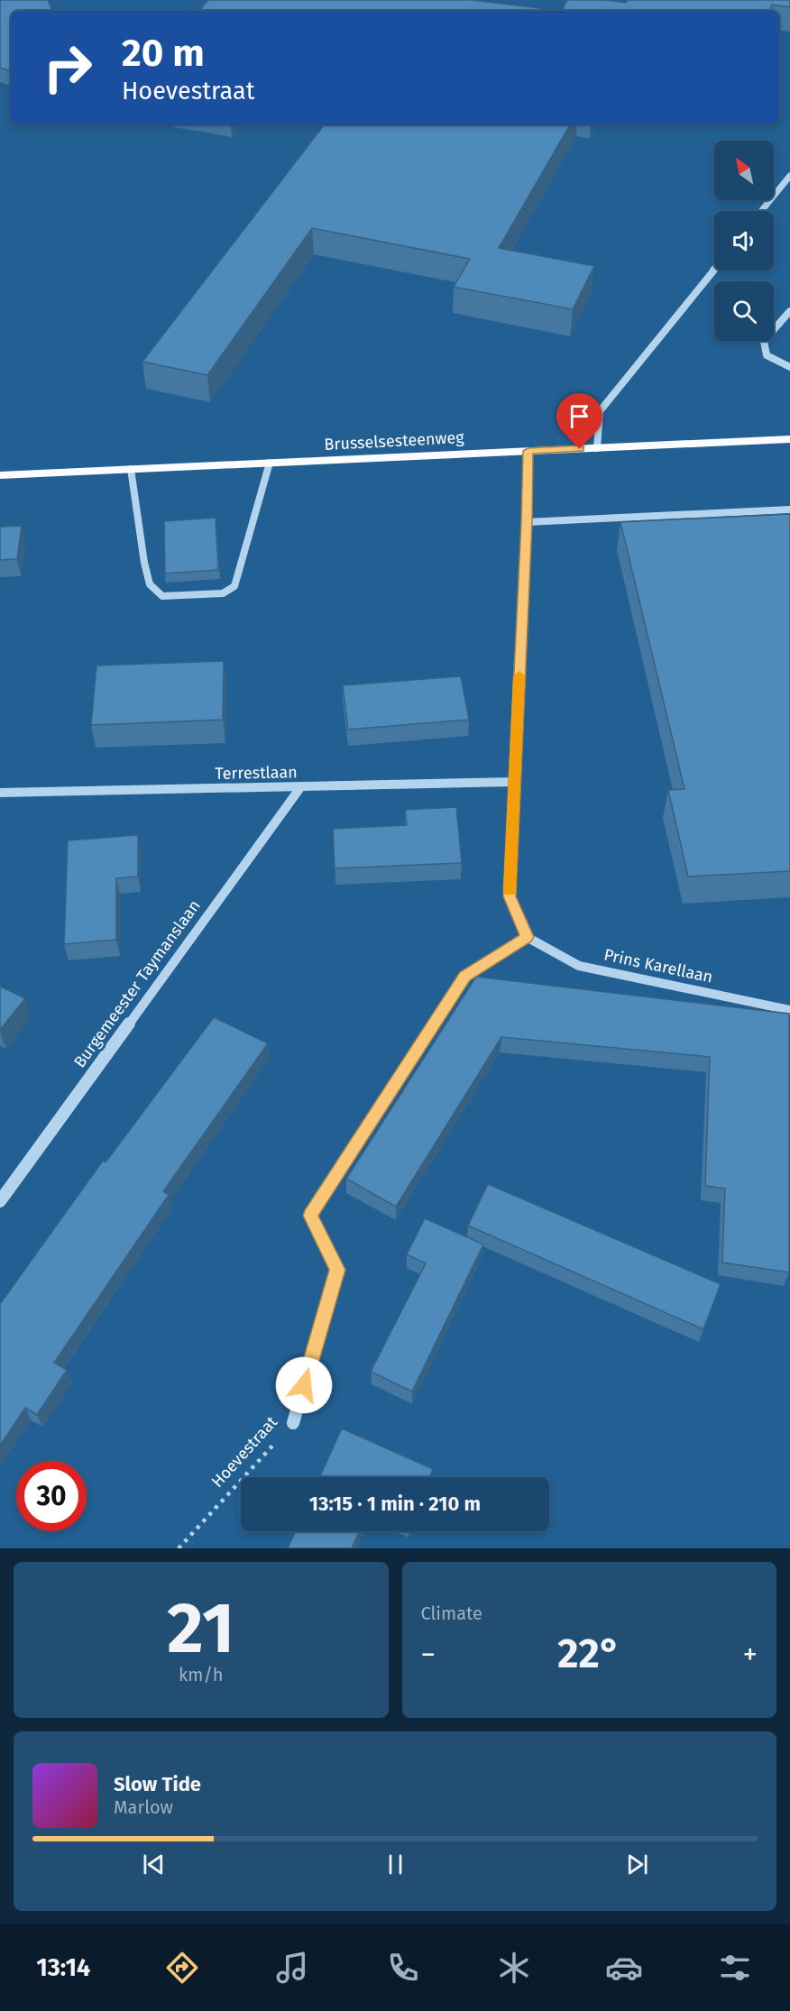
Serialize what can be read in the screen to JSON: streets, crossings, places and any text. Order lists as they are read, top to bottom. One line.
{"streets":{"main road":["Brusselsesteenweg"],"street":["Terrestlaan","Prins Karellaan","Burgemeester Taymanslaan","Hoevestraat"]},"crossings":[["Terrestlaan","Burgemeester Taymanslaan"],["Prins Karellaan","Hoevestraat"]],"north":"top left","page":{"turn":["20 m","Hoevestraat"],"limit":"30","trip":"13:15 · 1 min · 210 m","tile":[["21","km/h"],"Climate"],"heat":["−","22°","+"],"song":["Slow Tide","Marlow"],"tabs":"13:14"}}
